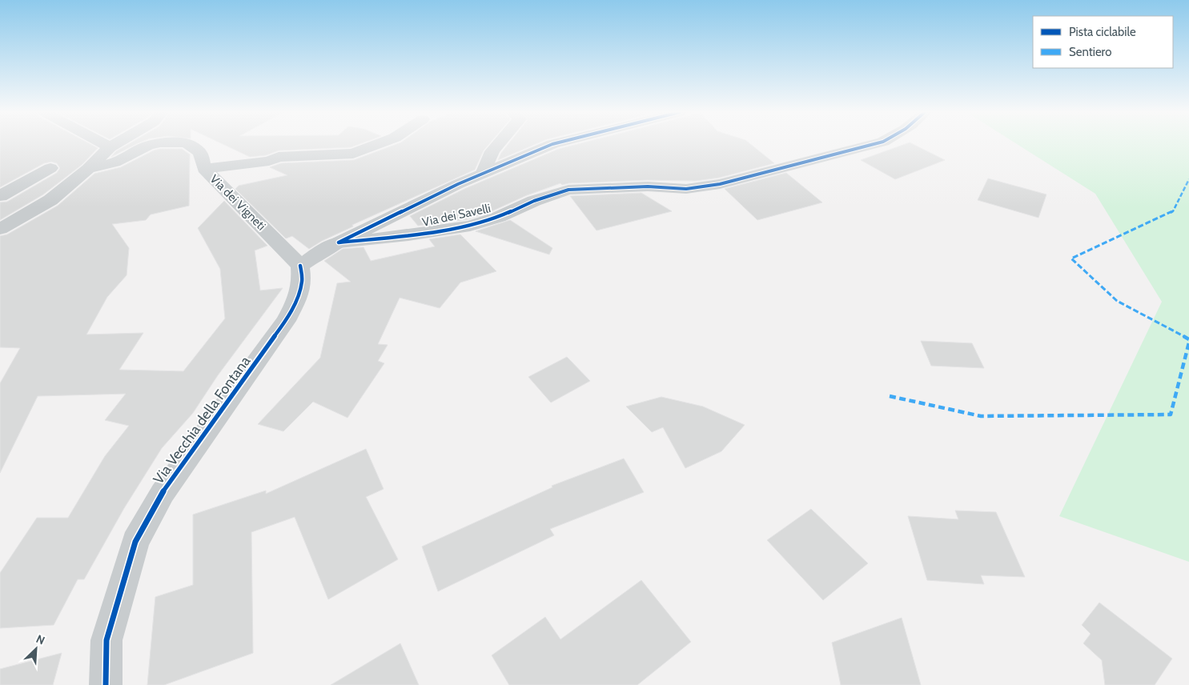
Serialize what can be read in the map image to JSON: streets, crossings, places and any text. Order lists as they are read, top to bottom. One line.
{"streets":{"street":["Via dei Vigneti","Via dei Savelli","Via Vecchia della Fontana"]},"crossings":[["Via dei Vigneti","Via dei Savelli"],["Via dei Vigneti","Via Vecchia della Fontana"],["Via dei Savelli","Via Vecchia della Fontana"]],"legend":["Pista ciclabile","Sentiero"],"north":"top right"}
